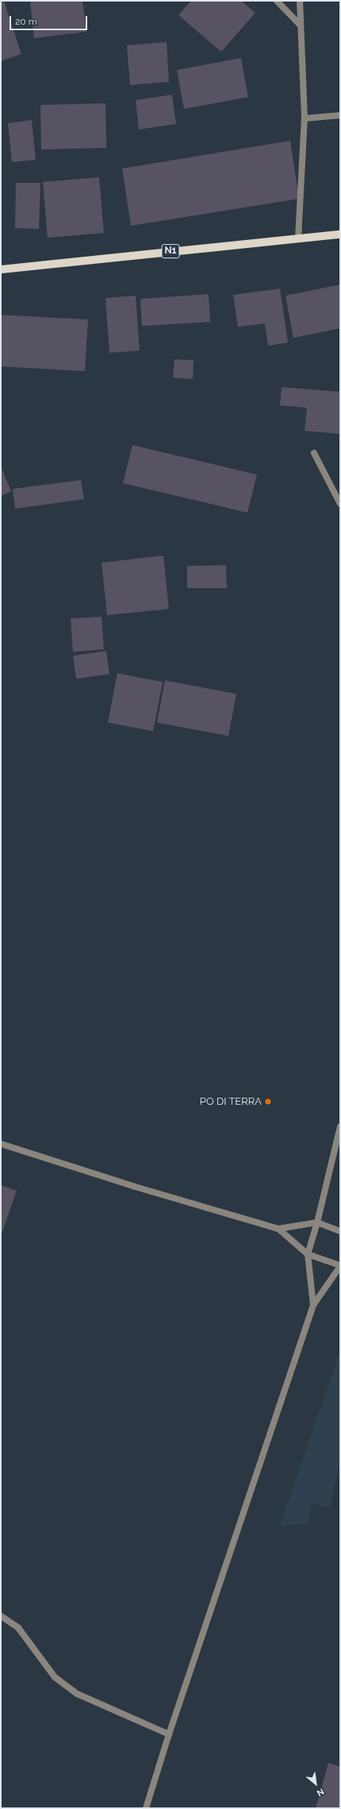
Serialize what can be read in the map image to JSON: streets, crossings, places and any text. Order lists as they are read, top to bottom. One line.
{"streets":{"main road":["N1"]},"places":["PO DI TERRA"],"scale_bar":"20 m","north":"bottom right"}
